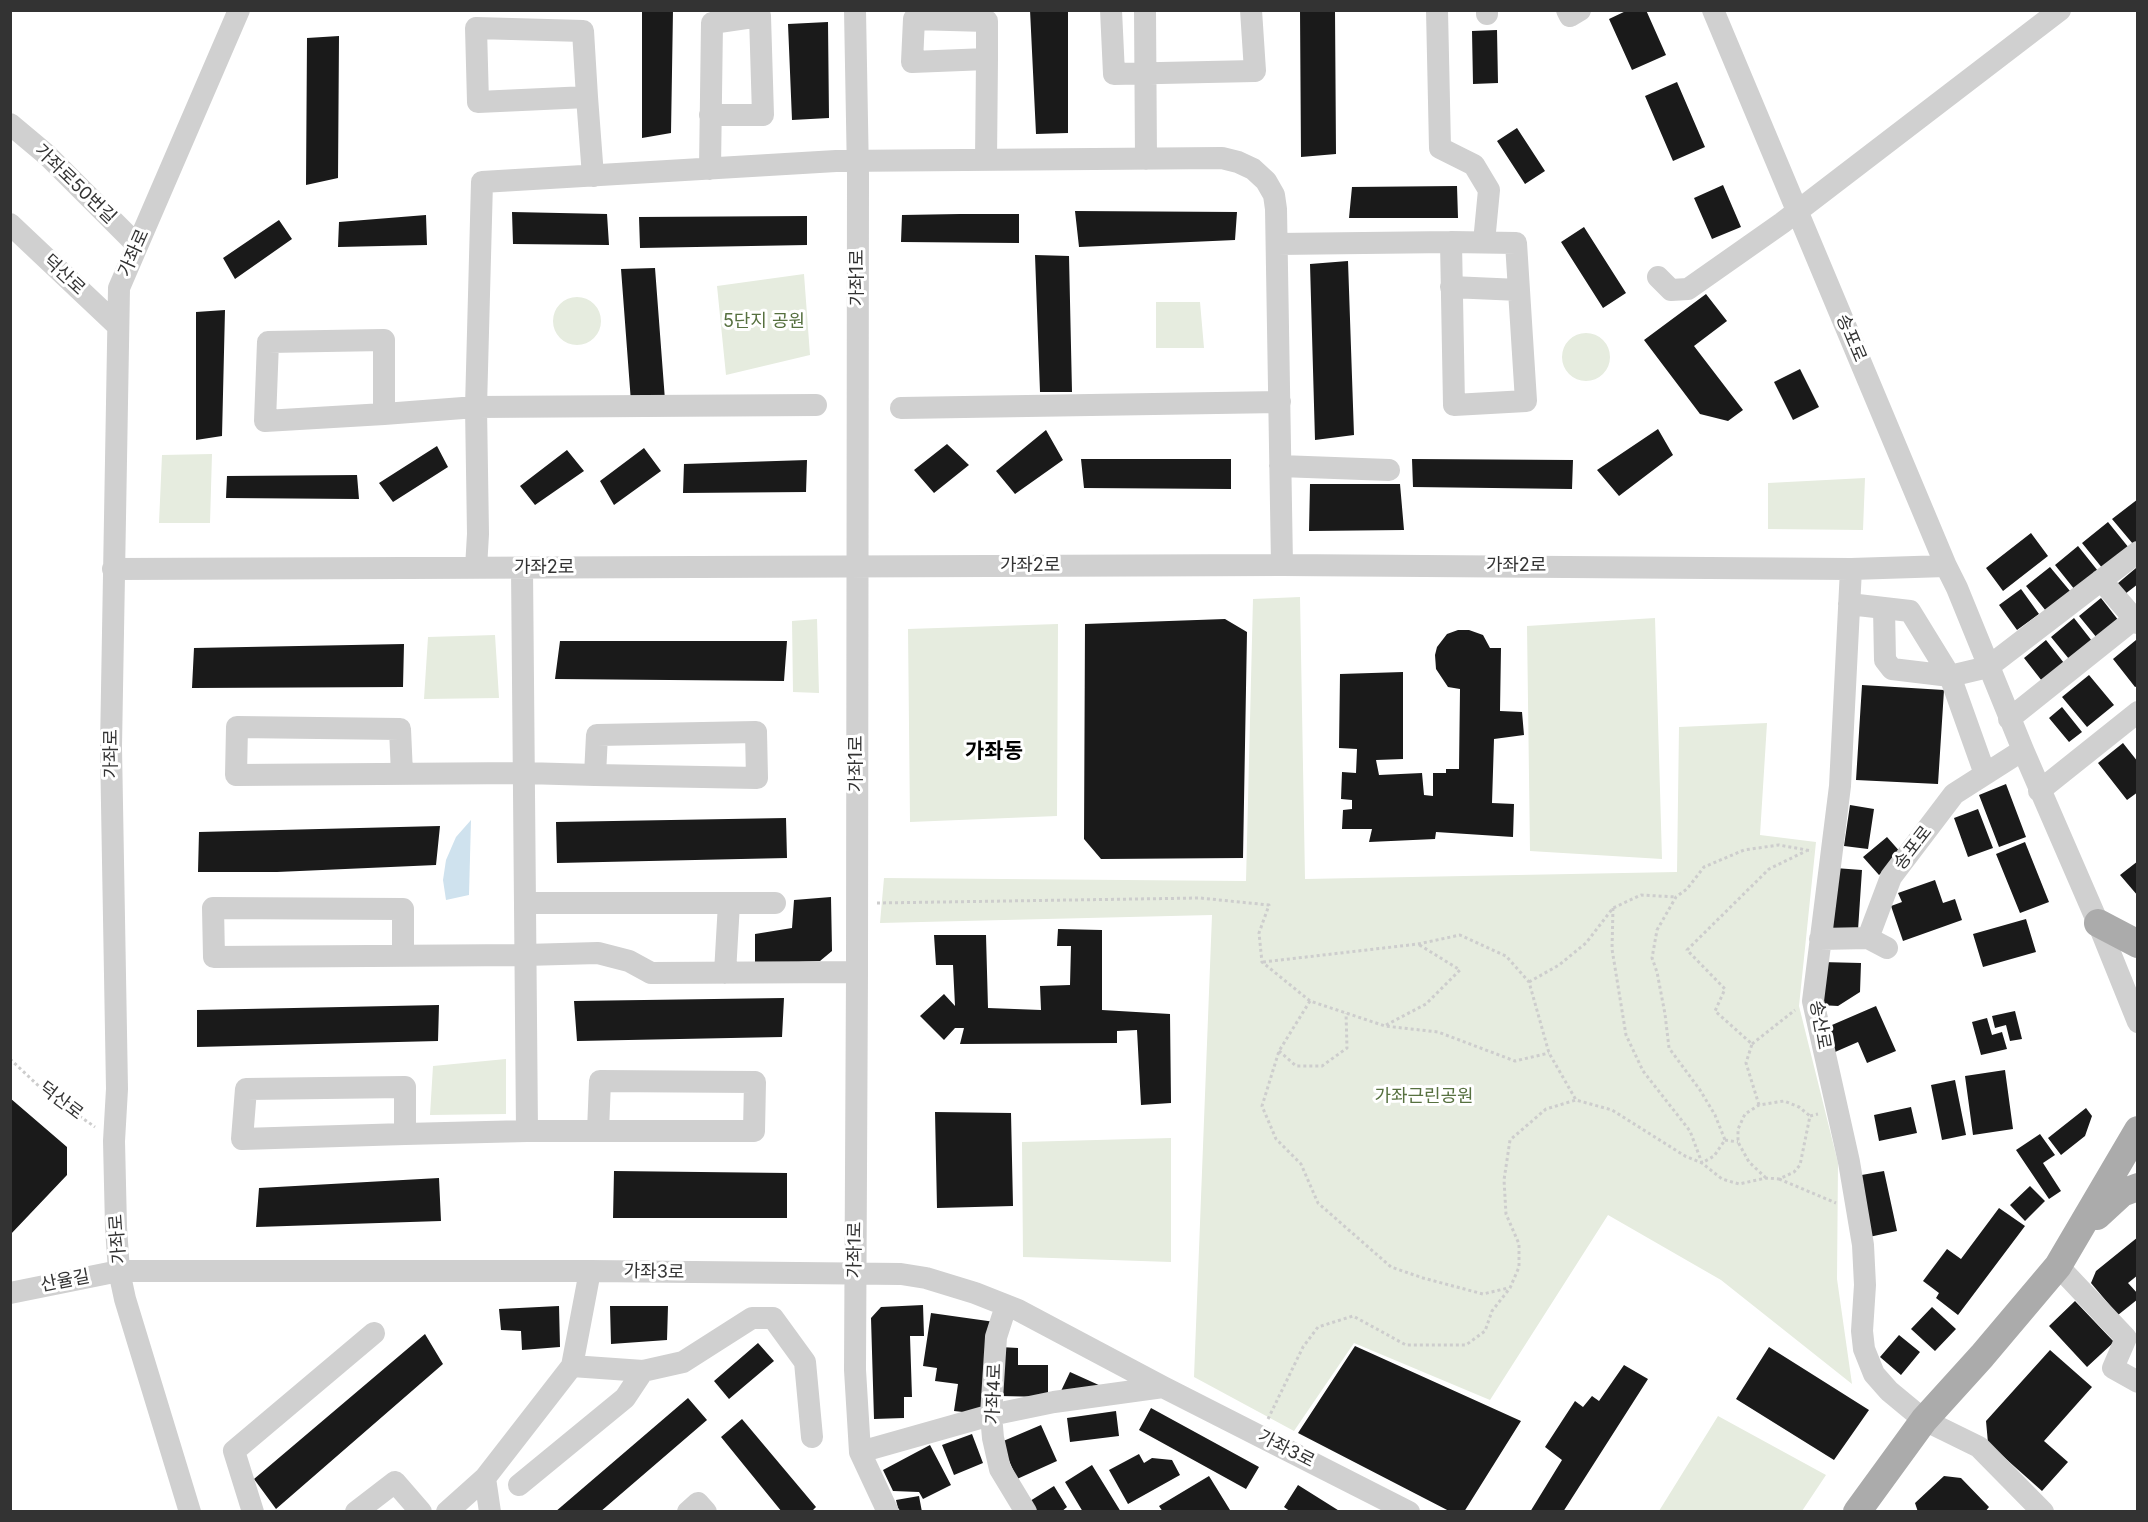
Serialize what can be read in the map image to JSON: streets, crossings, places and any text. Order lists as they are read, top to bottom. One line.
{"streets":{"street":["가좌로50번길","가좌로","덕산로","가좌1로","송포로","가좌2로","송산로","가좌3로","산율길","가좌4로"]},"crossings":[["가좌로50번길","가좌로"],["가좌로","덕산로"],["가좌로","가좌2로"],["가좌로","가좌3로"],["가좌로","산율길"],["가좌1로","가좌2로"],["가좌1로","가좌3로"],["송포로","가좌2로"],["송포로","송산로"],["가좌2로","송산로"],["가좌3로","산율길"],["가좌3로","가좌4로"]],"districts":["가좌동"],"parks":["5단지 공원","가좌근린공원"]}
